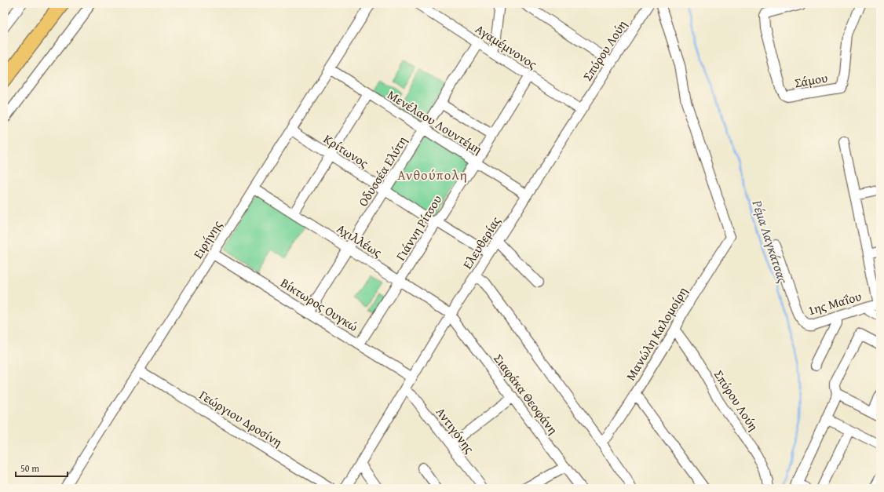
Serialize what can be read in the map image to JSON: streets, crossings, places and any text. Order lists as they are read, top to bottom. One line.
{"streets":{"street":["Αγαμέμνονoς","Σπύρου Λούη","Σάμου","Μενέλαου Λουντέμη","Κρίτωνος","Οδυσσέα Ελύτη","Γιάννη Ρίτσου","Ειρήνης","Αχιλλέως","Ελευθερίας","1ης Μαΐου","Βίκτωρος Ουγκώ","Μανώλη Καλομοίρη","Σιαφάκα Θεοφάνη","Γεώργιου Δροσίνη","Αντιγόνης"]},"crossings":[["Αγαμέμνονoς","Σπύρου Λούη"],["Αγαμέμνονoς","Οδυσσέα Ελύτη"],["Αγαμέμνονoς","Γιάννη Ρίτσου"],["Αγαμέμνονoς","Ελευθερίας"],["Σπύρου Λούη","Ελευθερίας"],["Σπύρου Λούη","Μανώλη Καλομοίρη"],["Μενέλαου Λουντέμη","Οδυσσέα Ελύτη"],["Μενέλαου Λουντέμη","Γιάννη Ρίτσου"],["Μενέλαου Λουντέμη","Ειρήνης"],["Μενέλαου Λουντέμη","Ελευθερίας"],["Κρίτωνος","Οδυσσέα Ελύτη"],["Κρίτωνος","Γιάννη Ρίτσου"],["Κρίτωνος","Ειρήνης"],["Κρίτωνος","Ελευθερίας"],["Οδυσσέα Ελύτη","Αχιλλέως"],["Οδυσσέα Ελύτη","Βίκτωρος Ουγκώ"],["Γιάννη Ρίτσου","Αχιλλέως"],["Γιάννη Ρίτσου","Βίκτωρος Ουγκώ"],["Ειρήνης","Αχιλλέως"],["Ειρήνης","Βίκτωρος Ουγκώ"],["Ειρήνης","Γεώργιου Δροσίνη"],["Αχιλλέως","Ελευθερίας"],["Αχιλλέως","Σιαφάκα Θεοφάνη"],["Ελευθερίας","Βίκτωρος Ουγκώ"],["Ελευθερίας","Σιαφάκα Θεοφάνη"],["Ελευθερίας","Αντιγόνης"]],"districts":["Ανθούπολη"],"water":["Ρέμα Λαγκάτσας"],"scale_bar":"50 m"}
